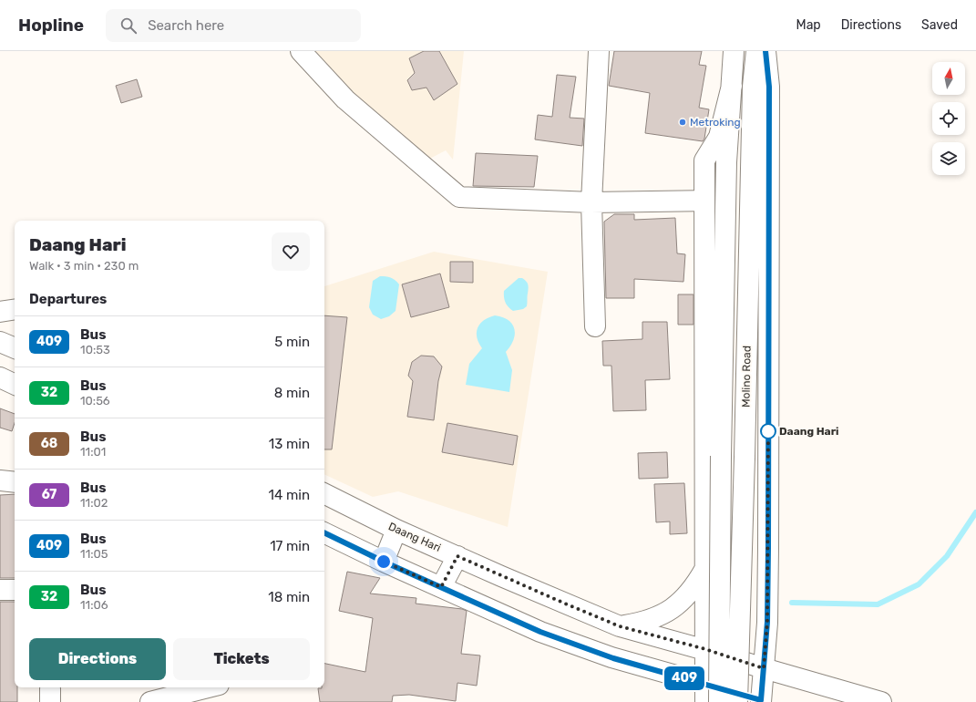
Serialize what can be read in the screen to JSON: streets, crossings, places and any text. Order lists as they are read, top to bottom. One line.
{"streets":{"main road":["Molino Road","Daang Hari"]},"crossings":[["Molino Road","Daang Hari"]],"places":["Metroking","Daang Hari"],"lines":["bus line 409"],"north":"top","page":{"header":"Hopline","search":"Search here","nav":["Map","Directions","Saved"],"on_map":"409","heading":[["Daang Hari","Walk · 3 min · 230 m"],"Departures"],"list":[{"mark":"409","name":"Bus","note":"10:53","value":"5 min"},{"mark":"32","name":"Bus","note":"10:56","value":"8 min"},{"mark":"68","name":"Bus","note":"11:01","value":"13 min"},{"mark":"67","name":"Bus","note":"11:02","value":"14 min"},{"mark":"409","name":"Bus","note":"11:05","value":"17 min"},{"mark":"32","name":"Bus","note":"11:06","value":"18 min"}],"buttons":["Directions","Tickets"]}}
